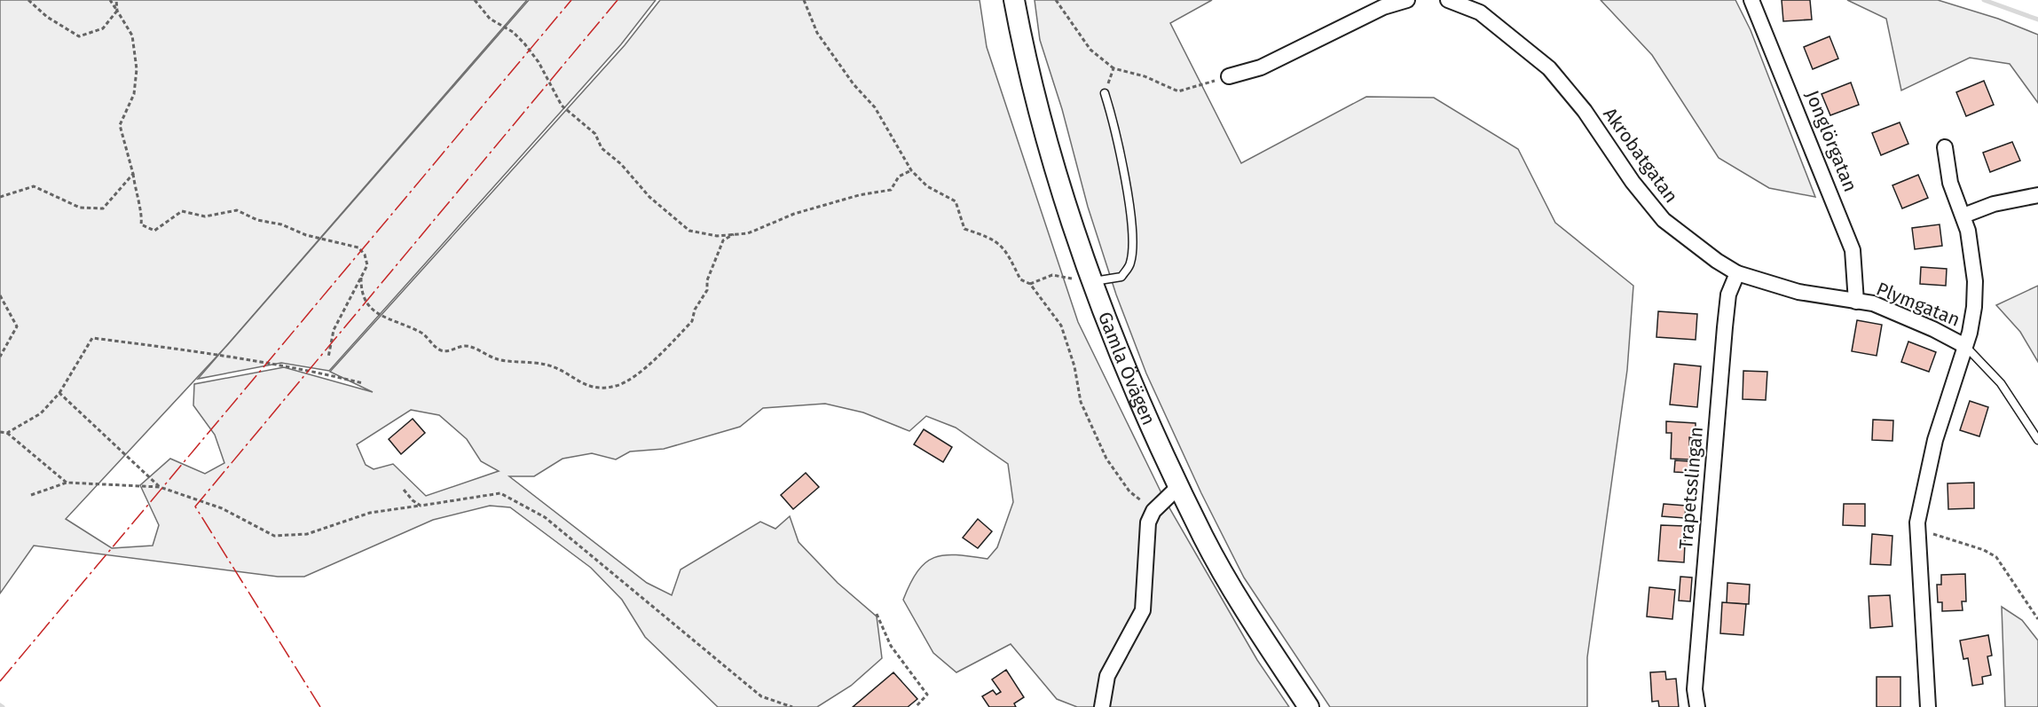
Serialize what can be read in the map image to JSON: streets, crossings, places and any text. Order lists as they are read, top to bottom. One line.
{"streets":{"main road":["Gamla Övägen"],"street":["Jonglörgatan","Akrobatgatan","Plymgatan","Trapetsslingan"]},"crossings":[["Jonglörgatan","Akrobatgatan"],["Jonglörgatan","Plymgatan"],["Akrobatgatan","Plymgatan"],["Akrobatgatan","Trapetsslingan"]]}
